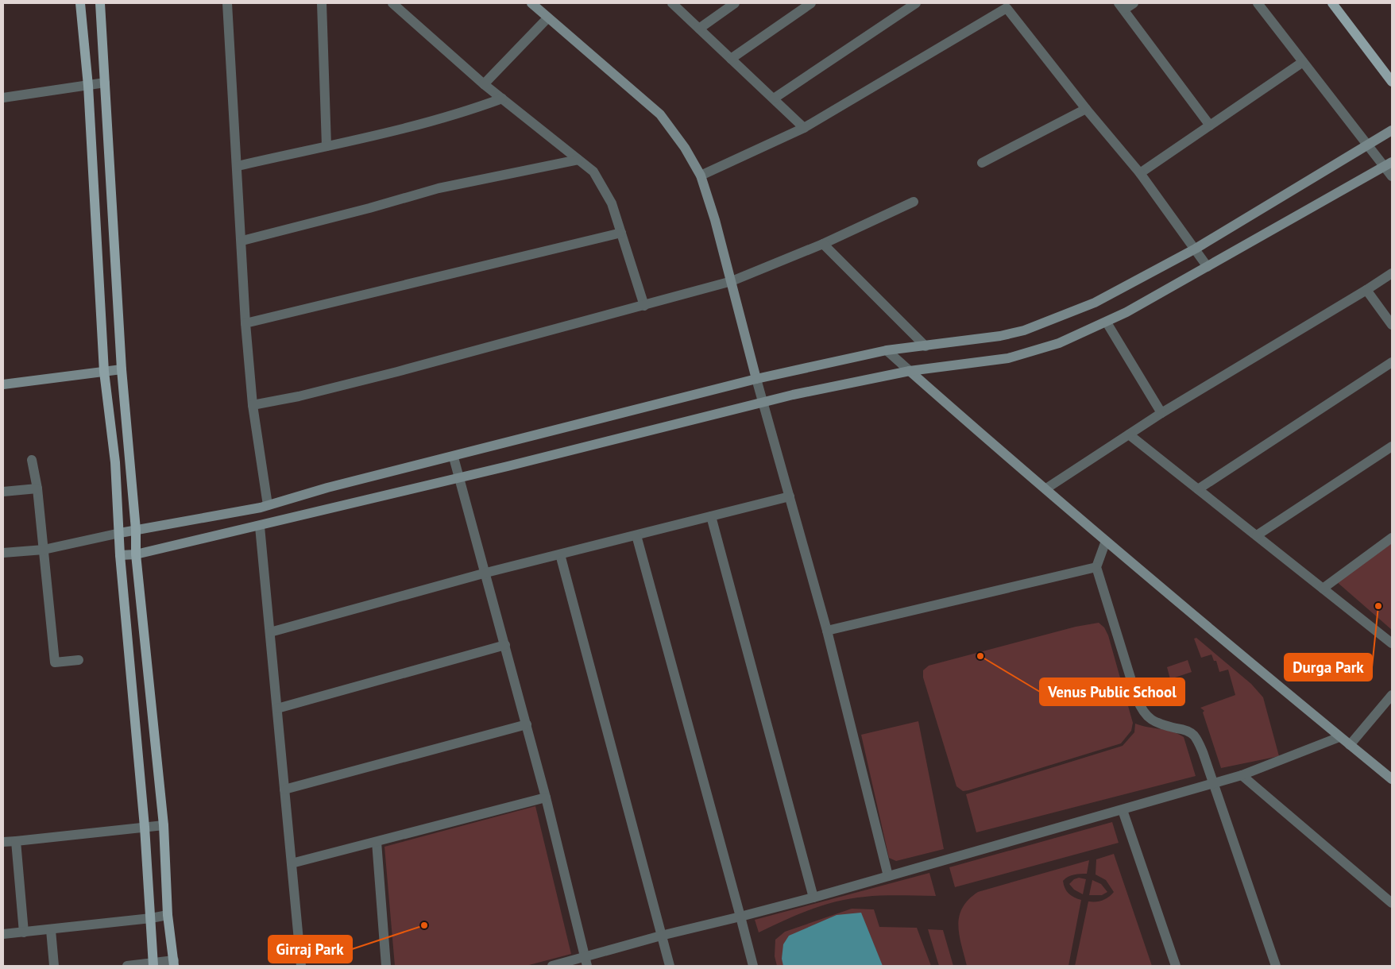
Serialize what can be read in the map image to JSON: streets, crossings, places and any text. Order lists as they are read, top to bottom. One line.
{"places":["Durga Park","Venus Public School","Girraj Park"]}
